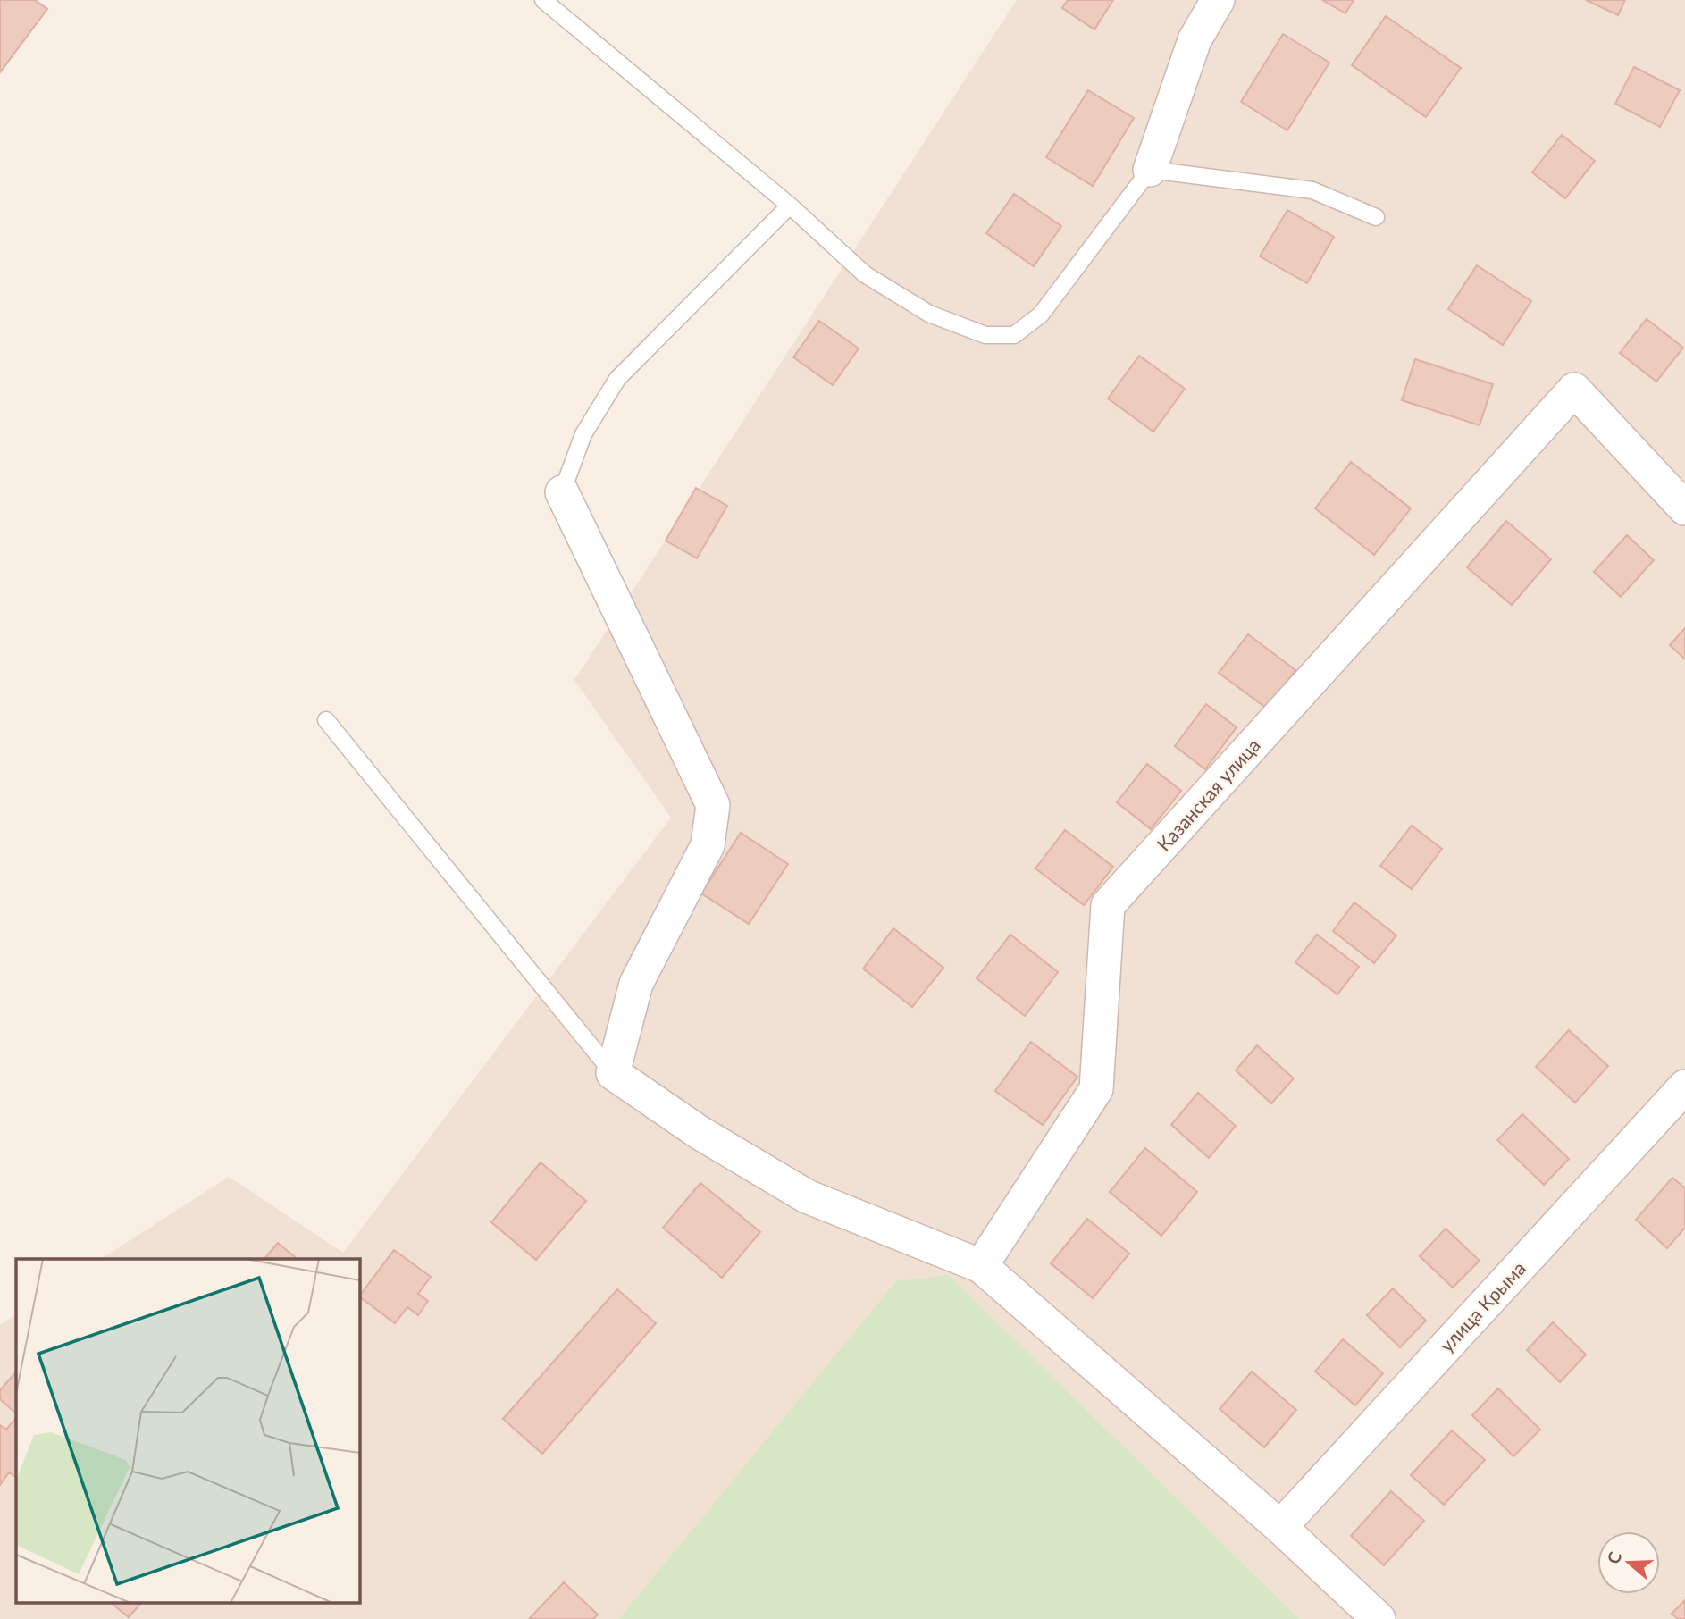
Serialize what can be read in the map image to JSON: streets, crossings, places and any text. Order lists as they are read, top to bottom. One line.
{"streets":{"street":["Казанская улица","улица Крыма"]},"north":"left"}
